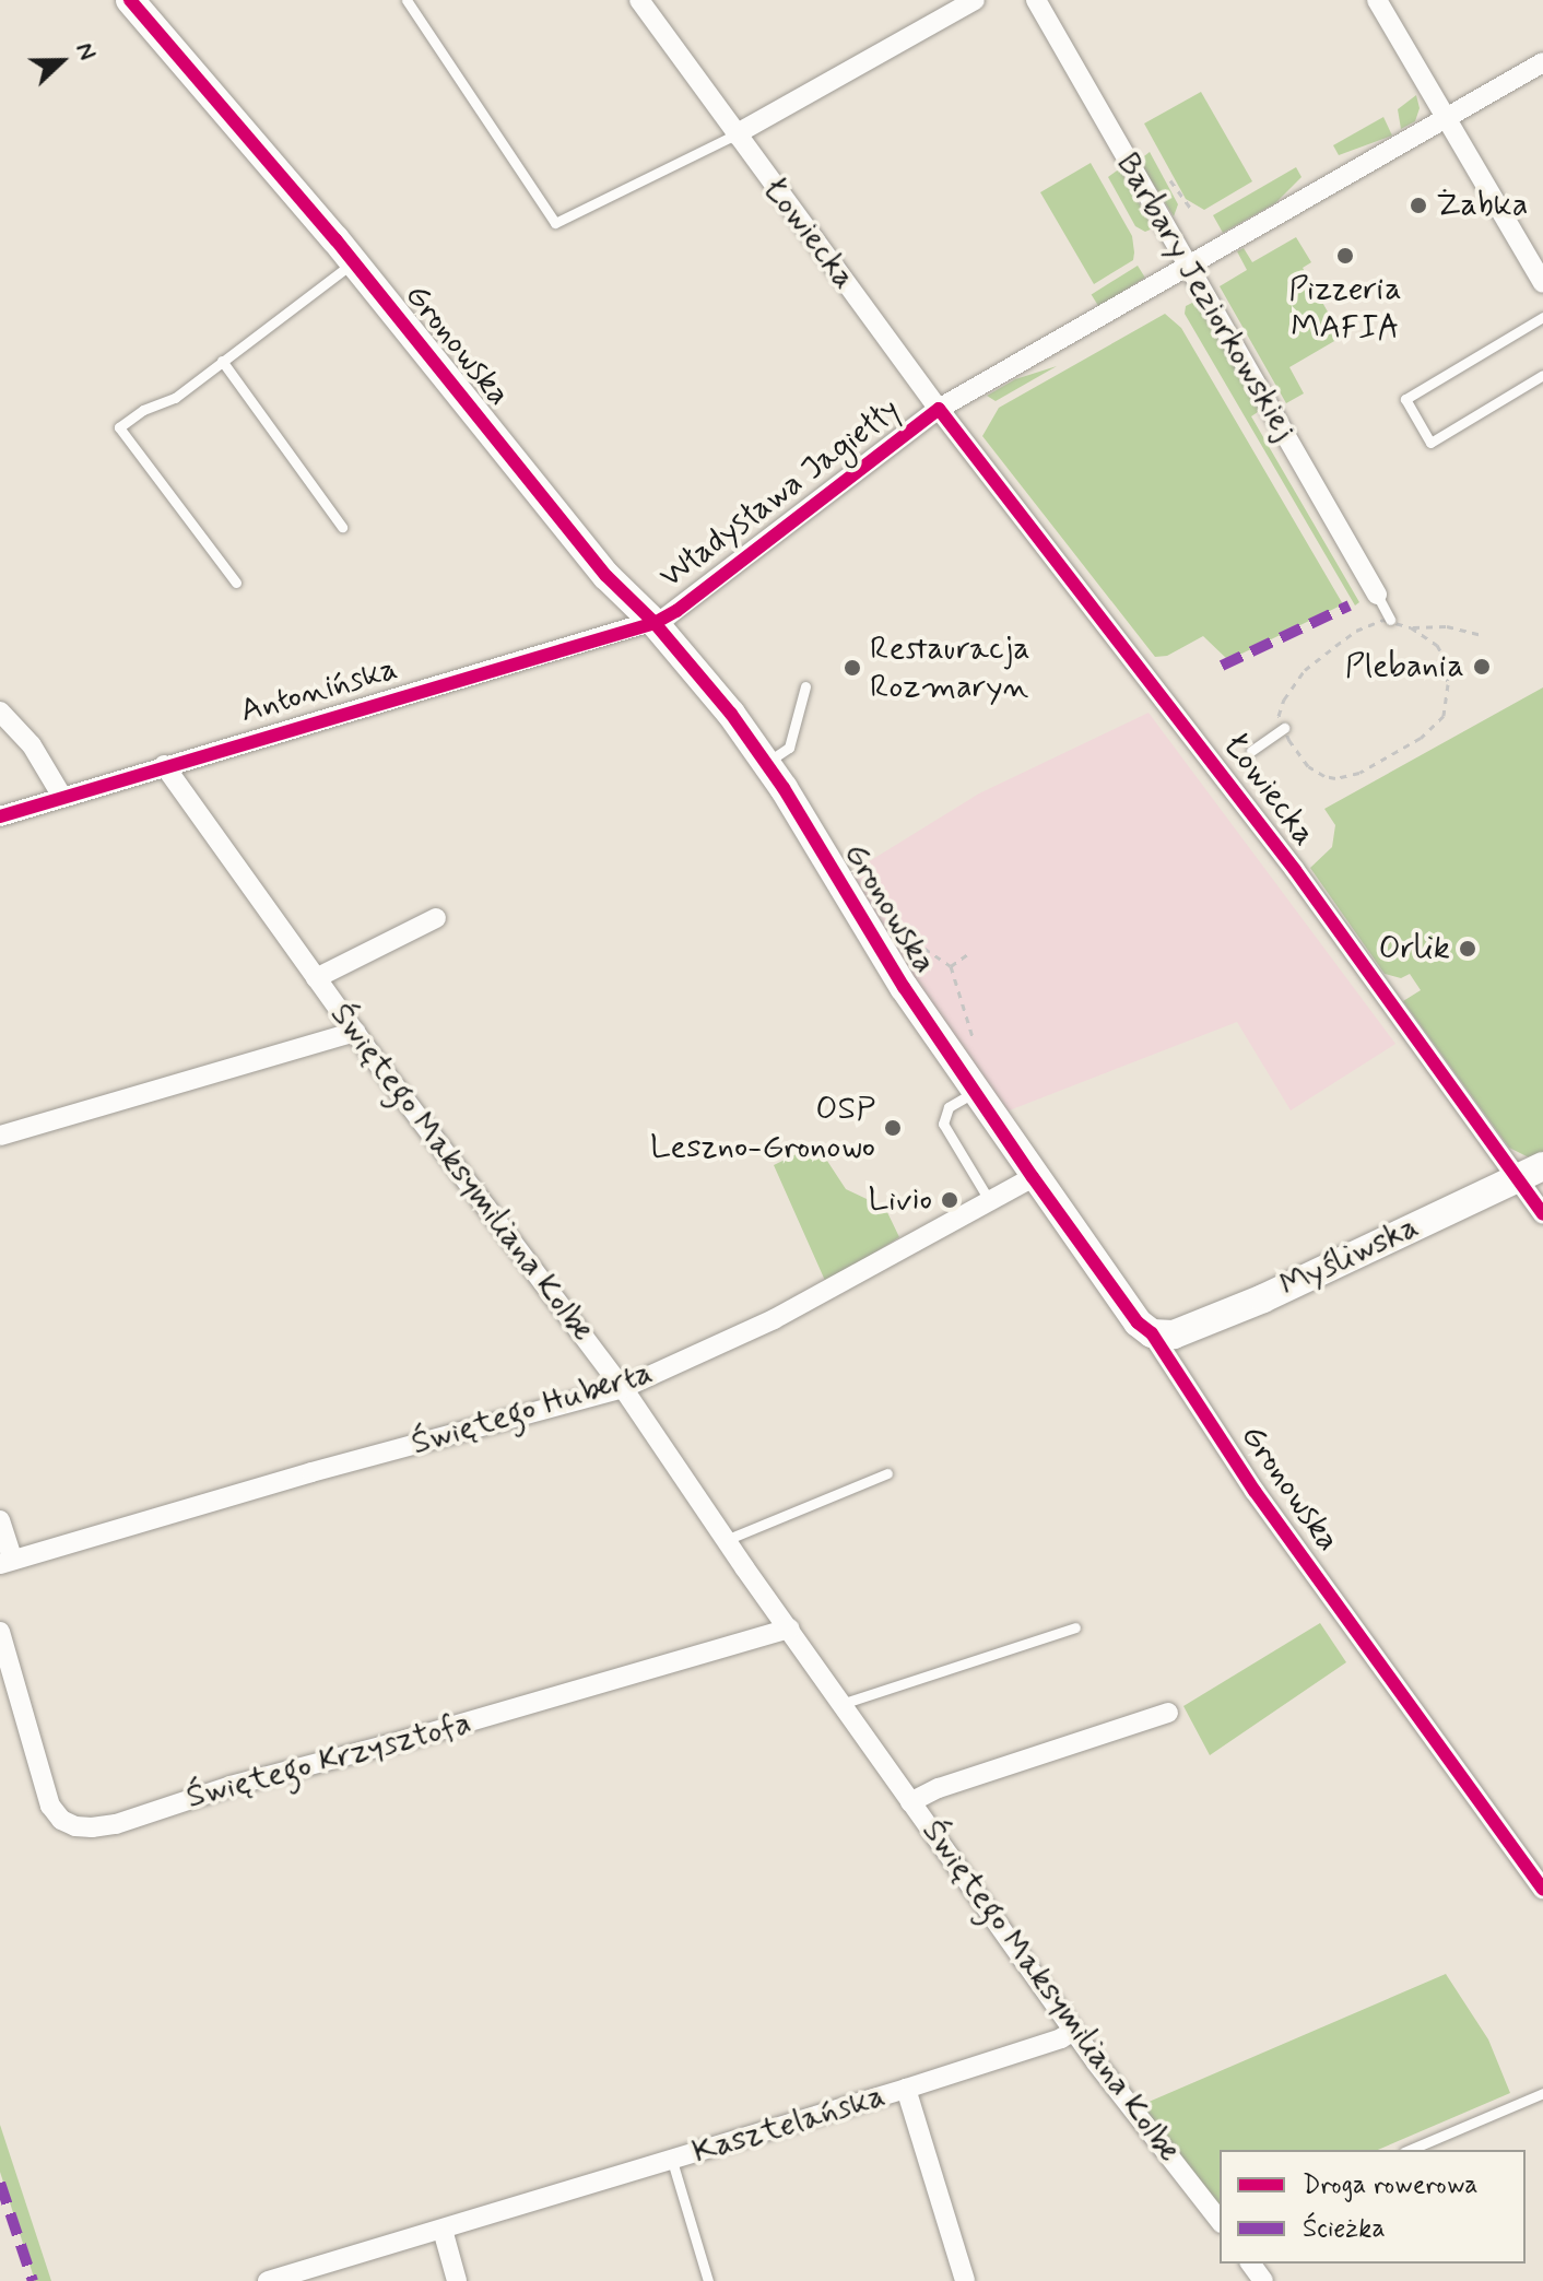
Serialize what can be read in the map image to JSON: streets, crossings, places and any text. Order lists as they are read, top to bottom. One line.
{"streets":{"street":["Łowiecka","Barbary Jeziorkowskiej","Gronowska","Władysława Jagiełły","Antonińska","Świętego Maksymiliana Kolbe","Myśliwska","Świętego Huberta","Świętego Krzysztofa","Kasztelańska"]},"crossings":[["Łowiecka","Władysława Jagiełły"],["Łowiecka","Myśliwska"],["Barbary Jeziorkowskiej","Władysława Jagiełły"],["Gronowska","Władysława Jagiełły"],["Gronowska","Antonińska"],["Gronowska","Myśliwska"],["Gronowska","Świętego Huberta"],["Władysława Jagiełły","Antonińska"],["Antonińska","Świętego Maksymiliana Kolbe"],["Świętego Maksymiliana Kolbe","Świętego Huberta"],["Świętego Maksymiliana Kolbe","Świętego Krzysztofa"],["Świętego Maksymiliana Kolbe","Kasztelańska"]],"places":["Żabka","Pizzeria MAFIA","Plebania","Restauracja Rozmaryn","Orlik","OSP Leszno-Gronowo","Livio"],"legend":["Droga rowerowa","Ścieżka"],"north":"right"}
